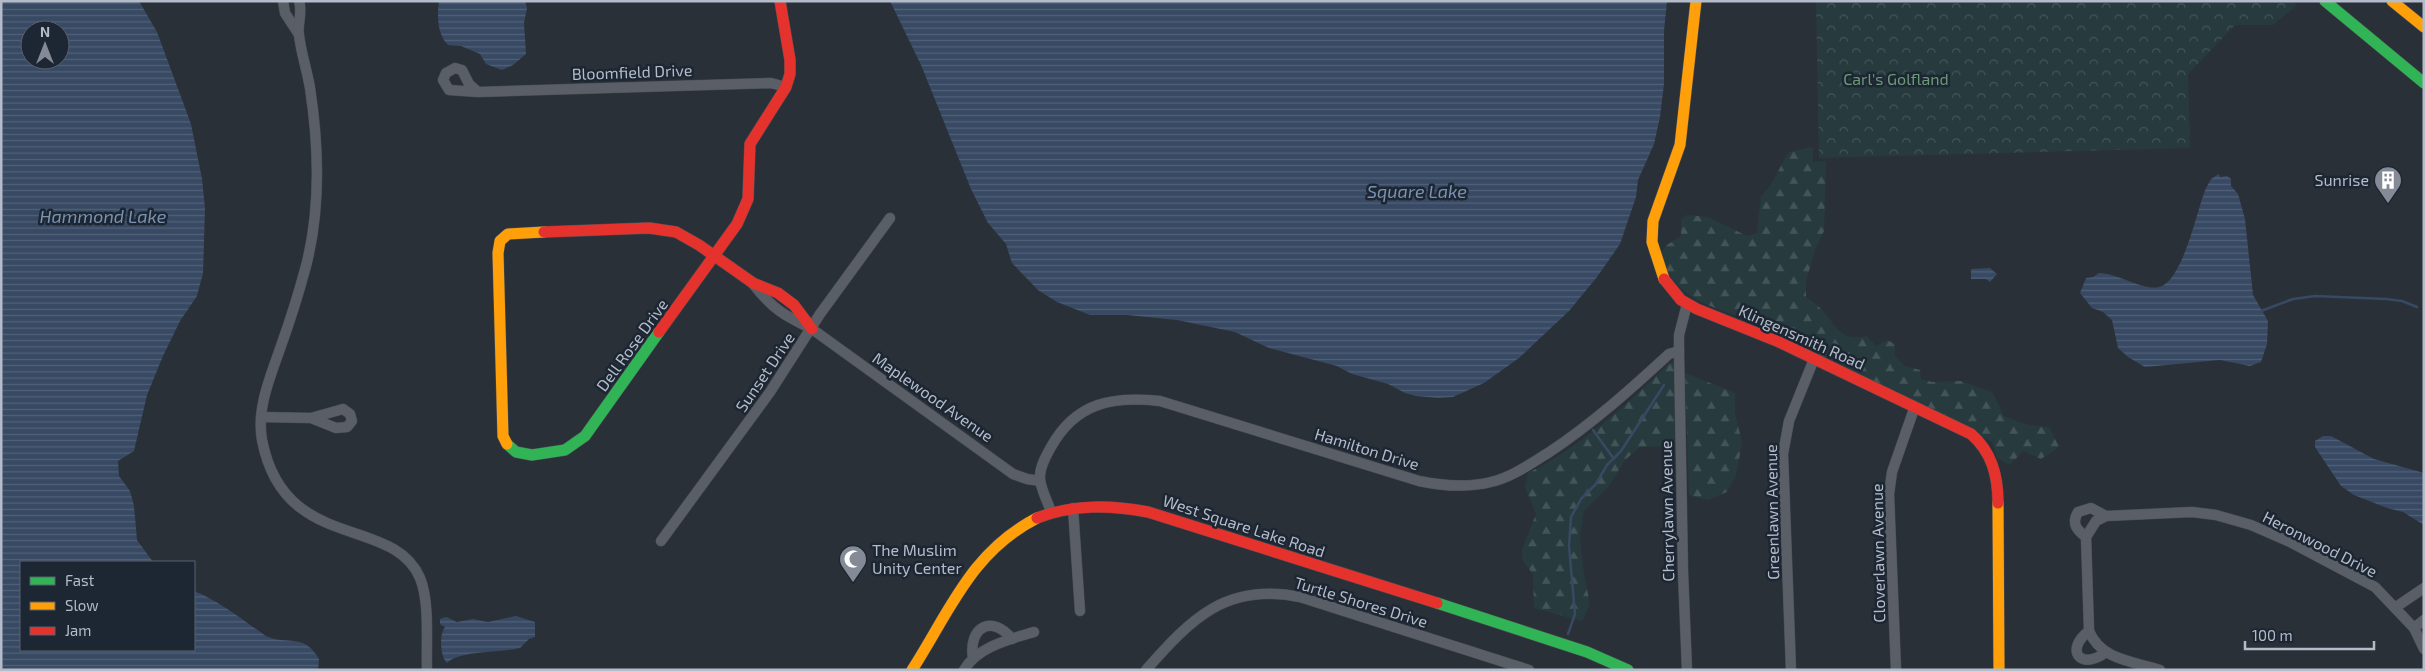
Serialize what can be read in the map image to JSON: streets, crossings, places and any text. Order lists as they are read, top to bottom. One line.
{"streets":{"main road":["Klingensmith Road","Dell Rose Drive","Maplewood Avenue","West Square Lake Road"],"street":["Bloomfield Drive","Sunset Drive","Hamilton Drive","Cherrylawn Avenue","Greenlawn Avenue","Heronwood Drive","Cloverlawn Avenue","Turtle Shores Drive"]},"crossings":[["Bloomfield Drive","Dell Rose Drive"],["Klingensmith Road","Greenlawn Avenue"],["Klingensmith Road","Cloverlawn Avenue"],["Dell Rose Drive","Maplewood Avenue"],["Sunset Drive","Maplewood Avenue"],["Maplewood Avenue","Hamilton Drive"],["Hamilton Drive","Cherrylawn Avenue"]],"water":["Square Lake","Hammond Lake"],"parks":["Carl's Golfland"],"places":{"building":["Sunrise"],"mosque":["The Muslim Unity Center"]},"legend":["Fast","Slow","Jam"],"scale_bar":"100 m","north":"top"}
